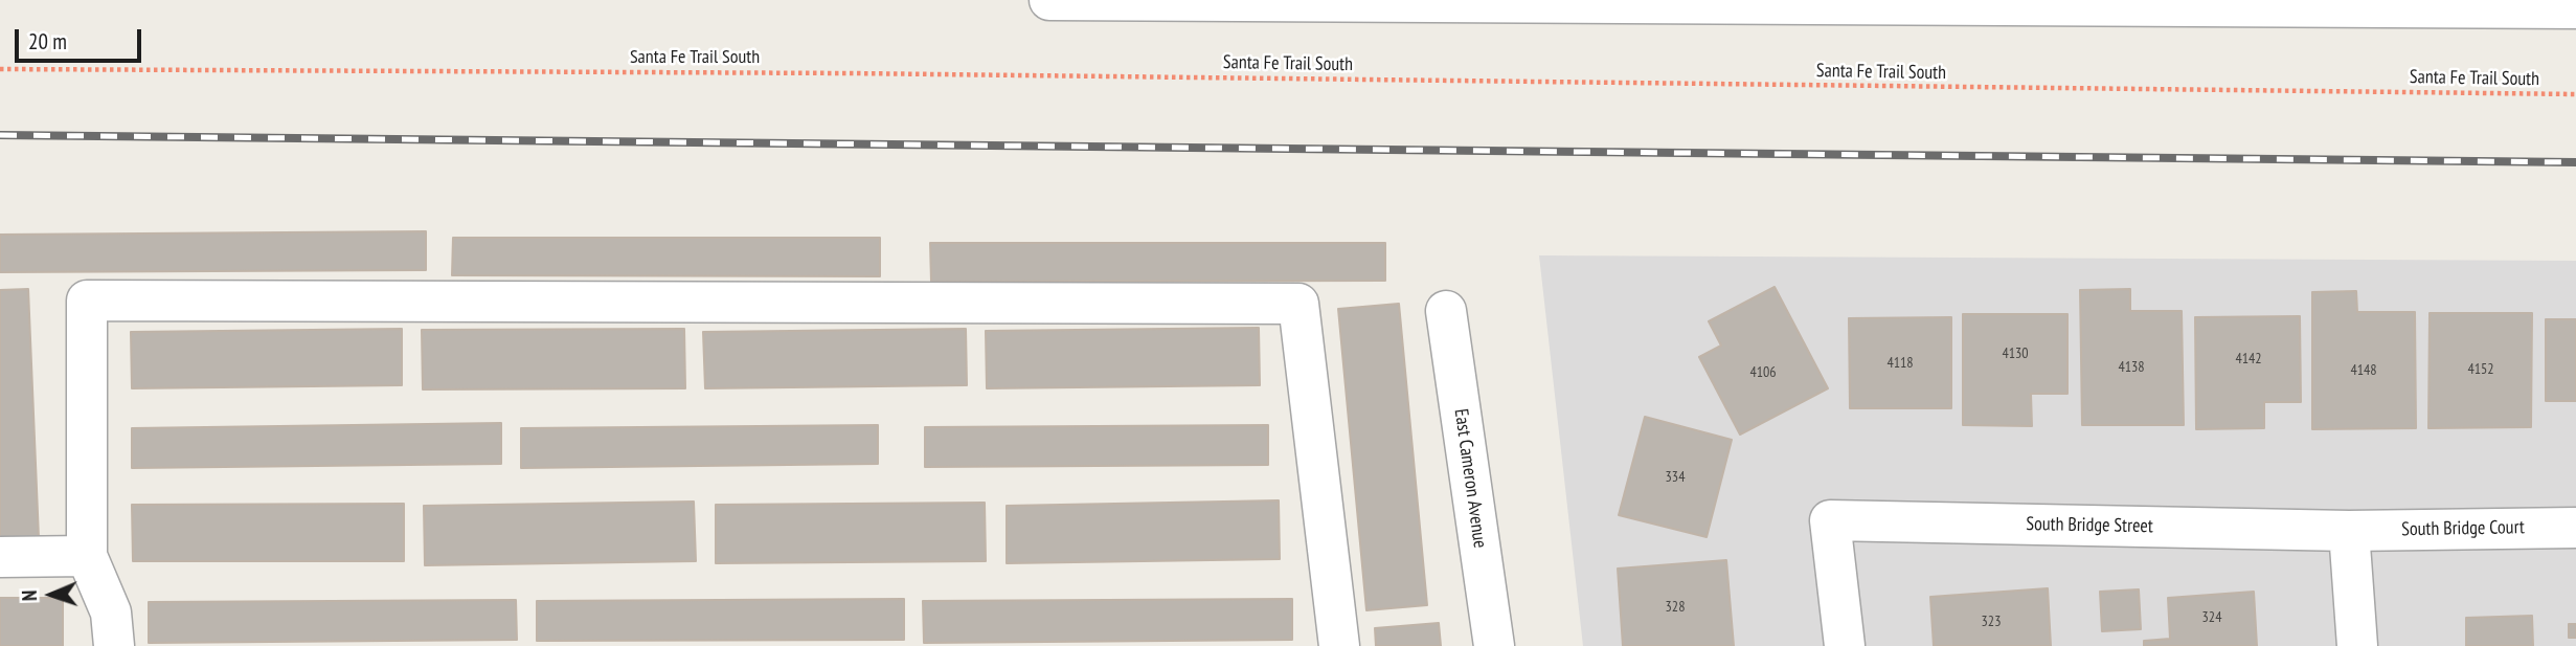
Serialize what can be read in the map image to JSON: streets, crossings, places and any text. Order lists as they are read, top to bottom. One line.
{"streets":{"street":["East Cameron Avenue","South Bridge Street","South Bridge Court"],"path":["Santa Fe Trail South"]},"crossings":[["South Bridge Street","South Bridge Court"]],"house_numbers":["4130","4142","4118","4138","4152","4148","4106","334","328","324","323"],"scale_bar":"20 m","north":"left"}
